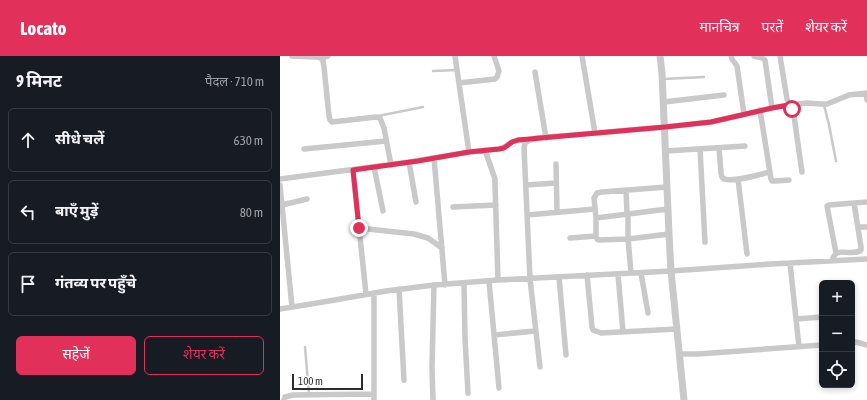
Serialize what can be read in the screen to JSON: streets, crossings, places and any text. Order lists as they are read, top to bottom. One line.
{"scale_bar":"100 m","page":{"header":"Locato","nav":["मानचित्र","परतें","शेयर करें"],"heading":["9 मिनट","पैदल · 710 m"],"list":[["सीधे चलें","630 m"],["बाएँ मुड़ें","80 m"],"गंतव्य पर पहुँचे"],"map_buttons":["+","−"],"buttons":["सहेजें","शेयर करें"],"scale":"100 m"}}
